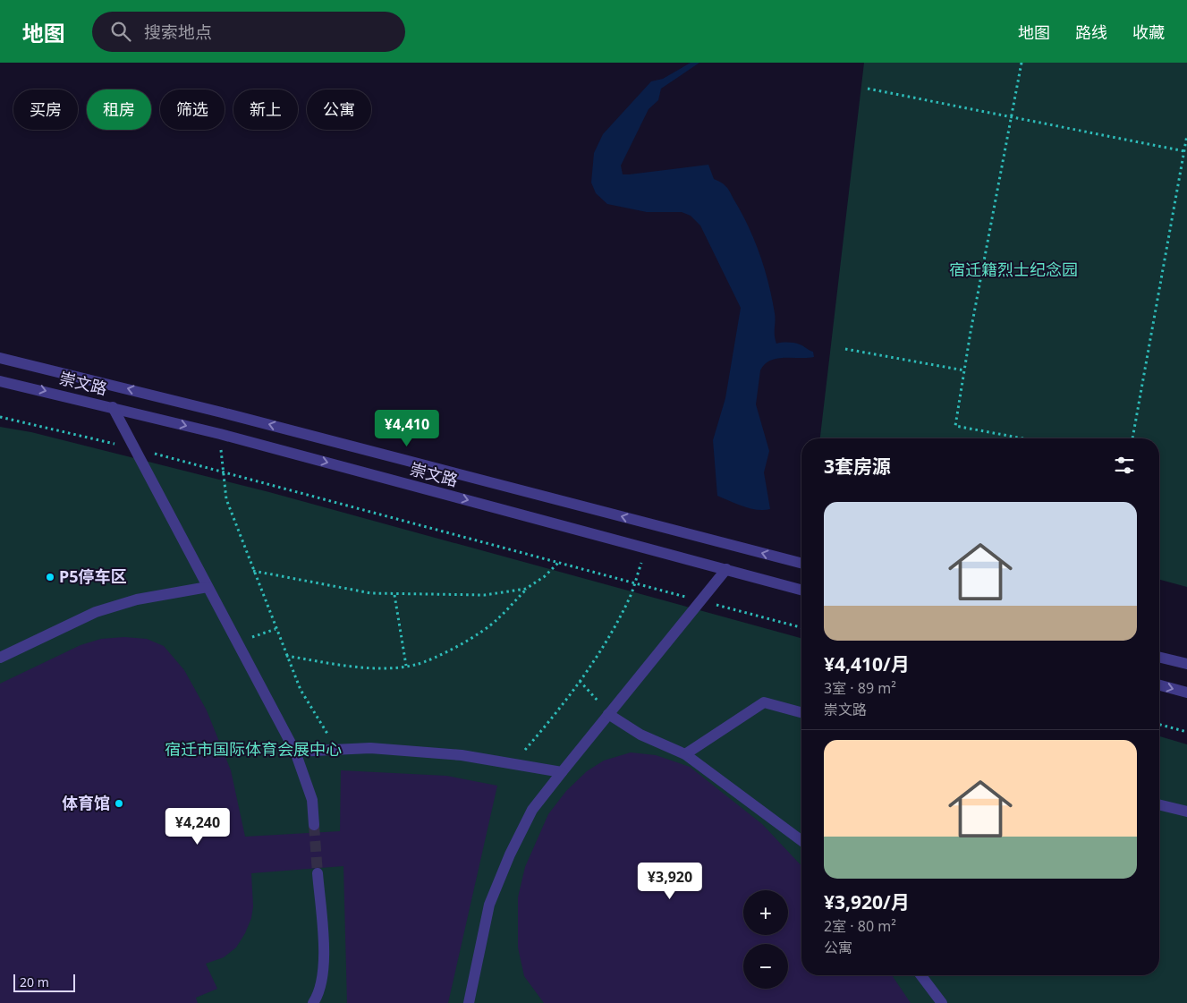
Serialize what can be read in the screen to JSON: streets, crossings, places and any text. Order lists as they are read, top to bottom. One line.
{"streets":{"street":["崇文路"]},"parks":["宿迁籍烈士纪念园","宿迁市国际体育会展中心"],"places":["P5停车区","体育馆"],"scale_bar":"20 m","page":{"header":"地图","search":"搜索地点","nav":["地图","路线","收藏"],"chip":["买房","租房","筛选","新上","公寓"],"price":["¥4,410","¥4,240","¥3,920"],"heading":"3套房源","list":[{"name":"¥4,410/月","note":"3室 · 89 m² · 崇文路"},{"name":"¥3,920/月","note":"2室 · 80 m² · 公寓"}],"map_buttons":["+","−"],"scale":"20 m"}}
